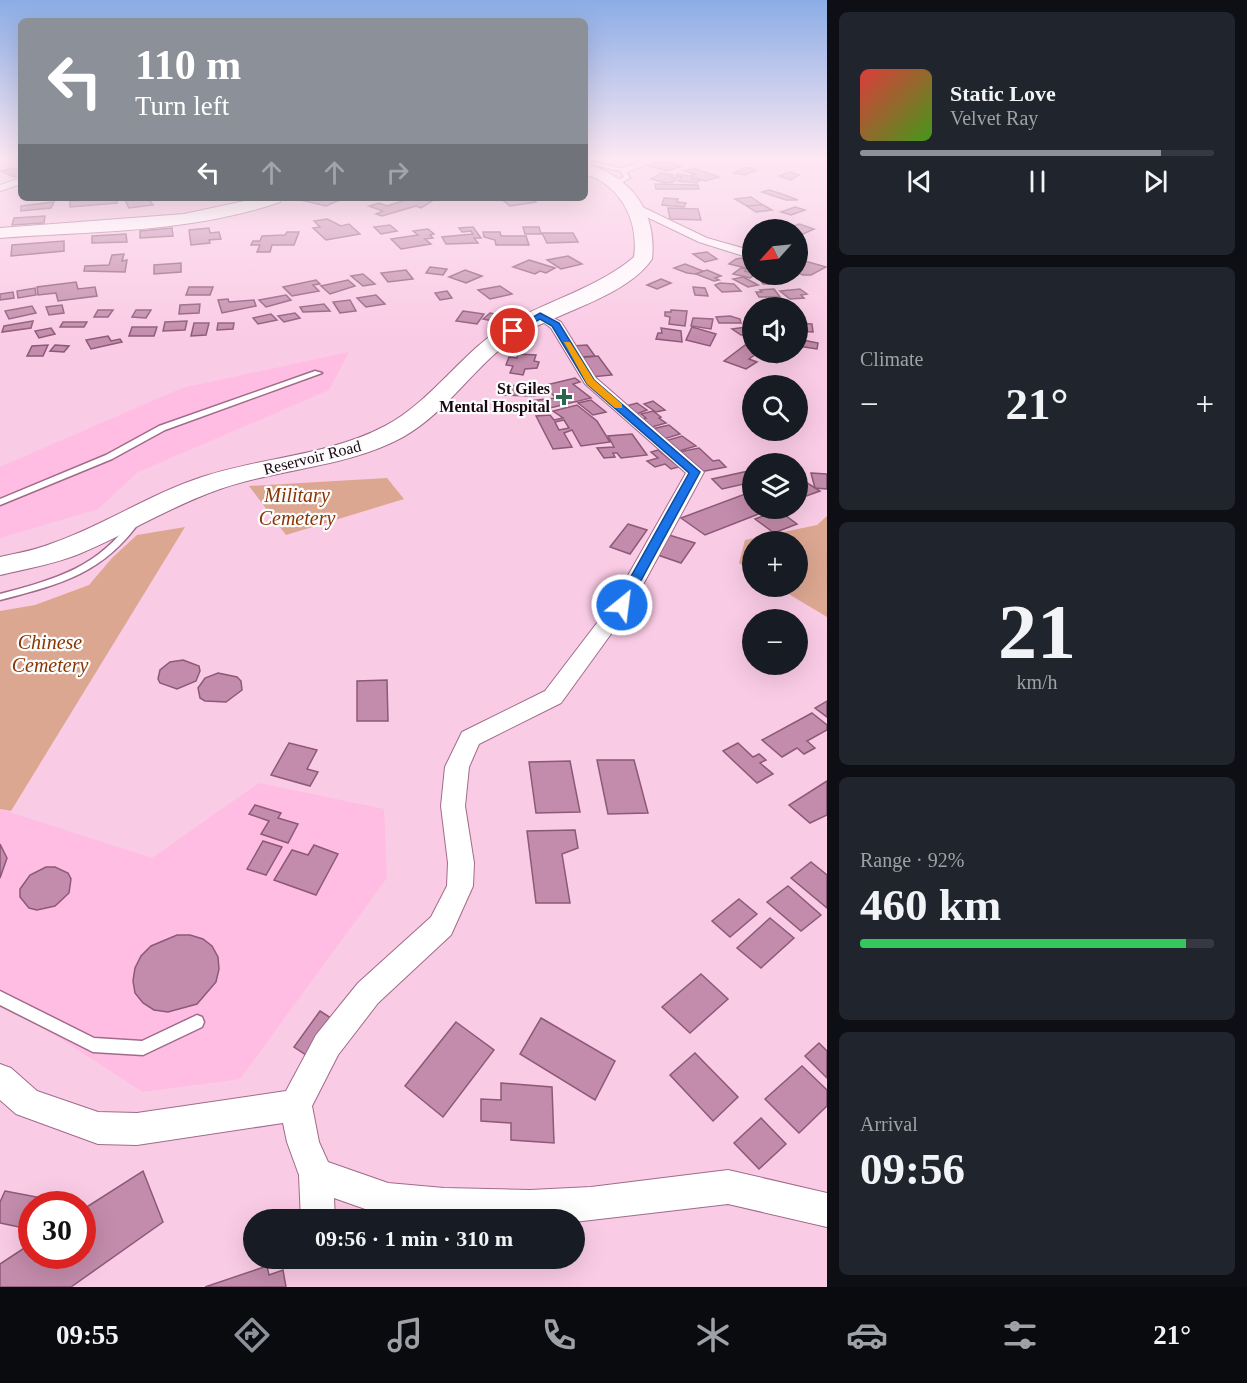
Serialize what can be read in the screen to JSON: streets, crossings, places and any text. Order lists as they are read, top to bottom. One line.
{"streets":{"main road":["Reservoir Road"]},"parks":["Military Cemetery","Chinese Cemetery"],"places":{"health":["St Giles Mental Hospital"]},"north":"bottom left","page":{"turn":["110 m","Turn left"],"song":["Static Love","Velvet Ray"],"map_buttons":["+","−"],"tile":["Climate",["21","km/h"],["Range · 92%","460 km"],["Arrival","09:56"]],"heat":["−","21°","+"],"limit":"30","trip":"09:56 · 1 min · 310 m","tabs":["09:55","21°"]}}
